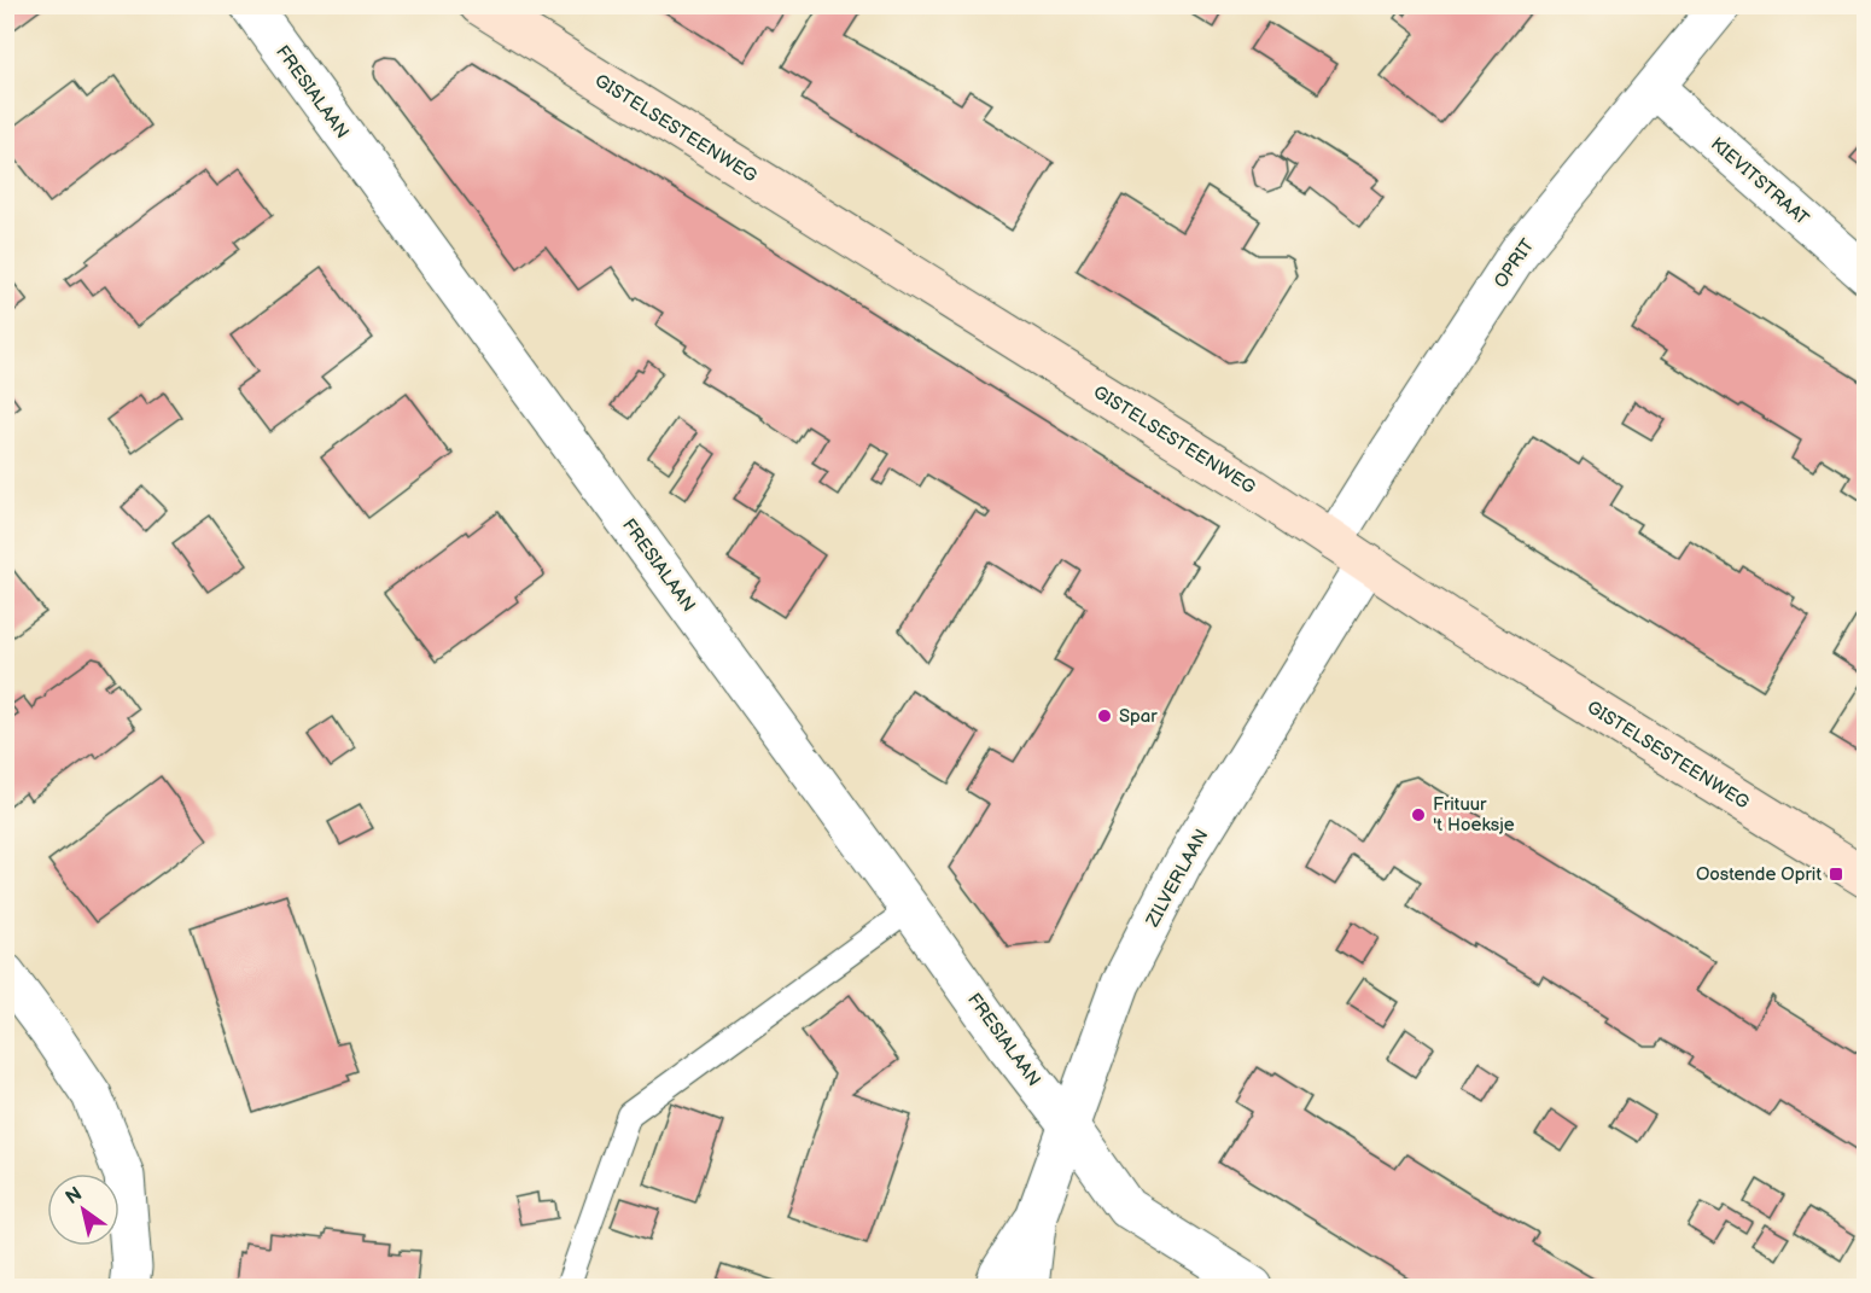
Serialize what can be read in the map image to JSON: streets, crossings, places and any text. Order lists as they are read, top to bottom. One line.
{"streets":{"main road":["GISTELSESTEENWEG"],"street":["FRESIALAAN","KIEVITSTRAAT","OPRIT","ZILVERLAAN"]},"crossings":[["FRESIALAAN","ZILVERLAAN"],["GISTELSESTEENWEG","OPRIT"],["GISTELSESTEENWEG","ZILVERLAAN"],["KIEVITSTRAAT","OPRIT"]],"places":{"other":["Spar","Frituur 't Hoeksje"],"transit":["Oostende Oprit"]},"north":"top left"}
